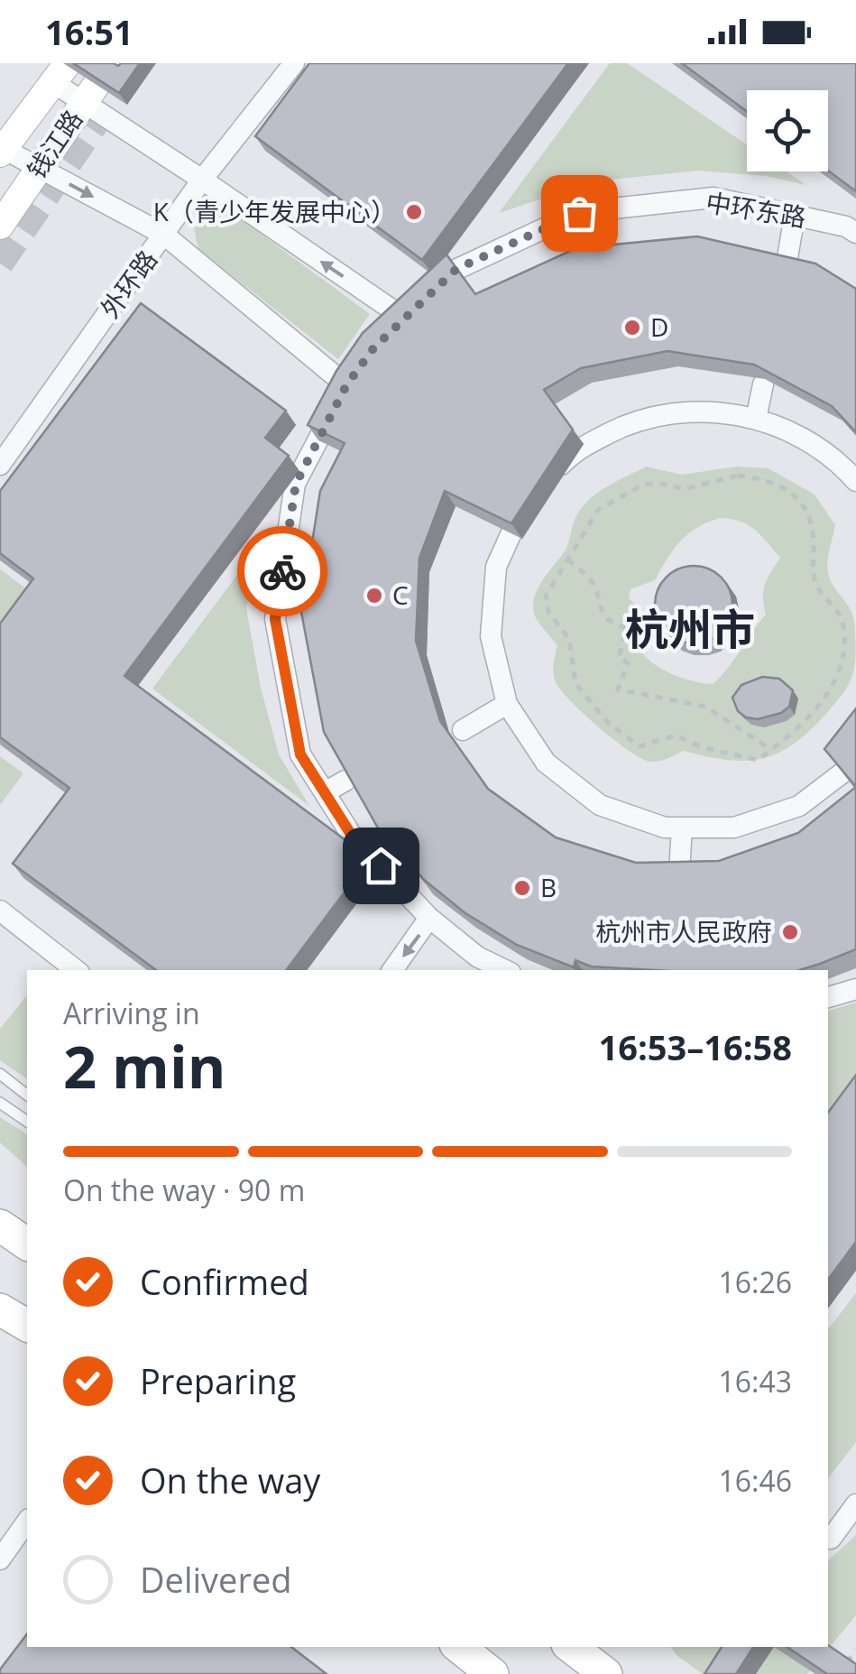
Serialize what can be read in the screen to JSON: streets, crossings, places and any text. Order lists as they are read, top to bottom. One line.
{"streets":{"main road":["钱江路"],"street":["中环东路","外环路"]},"crossings":[["中环东路","外环路"]],"one_way":["中环东路"],"districts":["杭州市"],"places":["K（青少年发展中心）","D","C","B","杭州市人民政府"],"page":{"status":"16:51","heading":["2 min","Arriving in","16:53–16:58"],"bar":"On the way · 90 m","list":[["Confirmed","16:26"],["Preparing","16:43"],["On the way","16:46"],"Delivered"]}}
